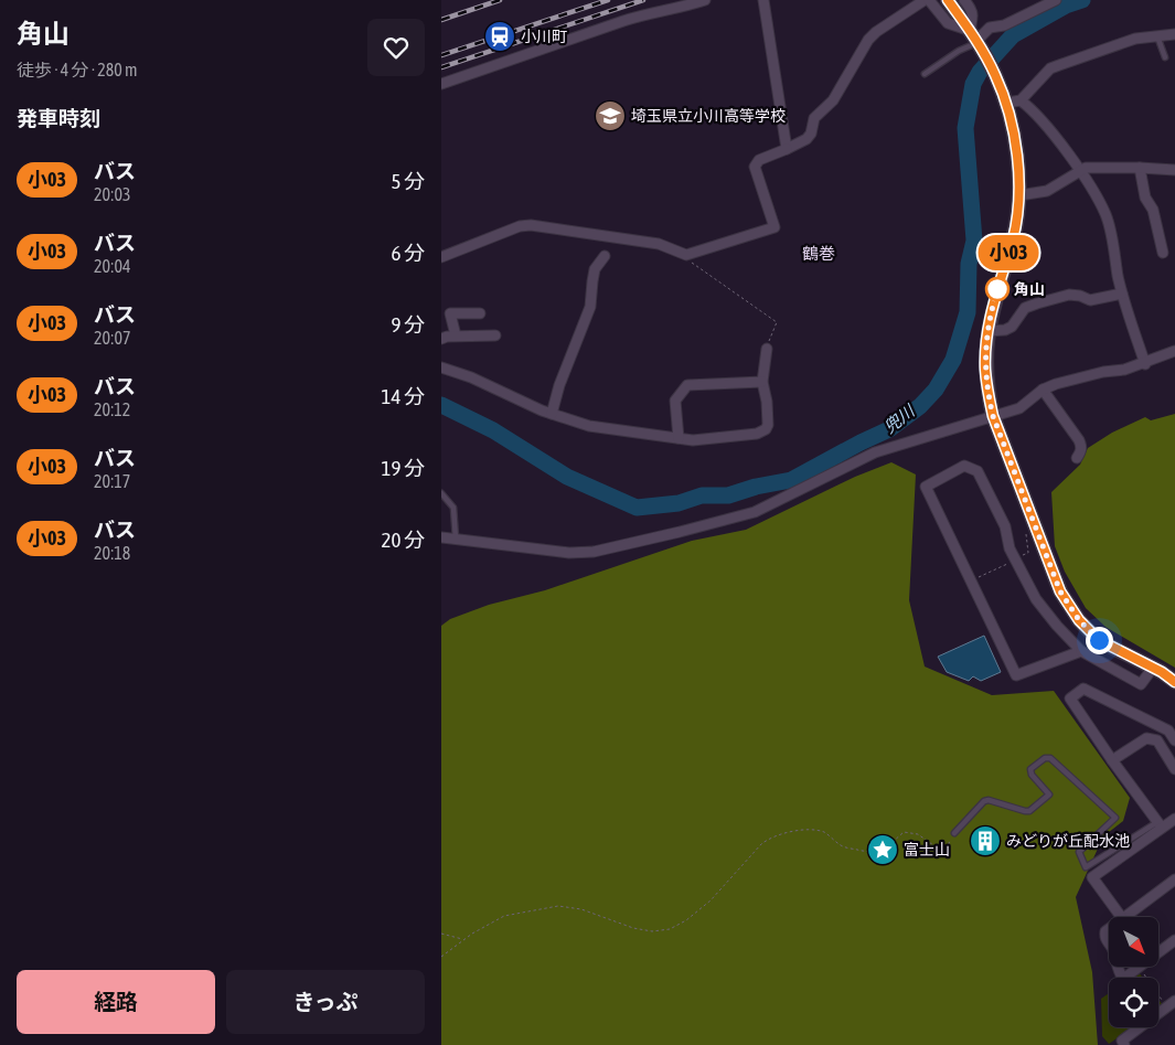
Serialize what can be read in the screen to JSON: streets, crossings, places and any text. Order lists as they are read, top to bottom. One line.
{"districts":["鶴巻"],"water":["兜川"],"places":{"station":["小川町"],"school or university":["埼玉県立小川高等学校"],"other":["角山"],"building":["みどりが丘配水池"],"place":["富士山"]},"lines":["bus line 小03"],"north":"bottom right","page":{"heading":[["角山","徒歩 · 4 分 · 280 m"],"発車時刻"],"on_map":"小03","list":[{"mark":"小03","name":"バス","note":"20:03","value":"5 分"},{"mark":"小03","name":"バス","note":"20:04","value":"6 分"},{"mark":"小03","name":"バス","note":"20:07","value":"9 分"},{"mark":"小03","name":"バス","note":"20:12","value":"14 分"},{"mark":"小03","name":"バス","note":"20:17","value":"19 分"},{"mark":"小03","name":"バス","note":"20:18","value":"20 分"}],"buttons":["経路","きっぷ"]}}
